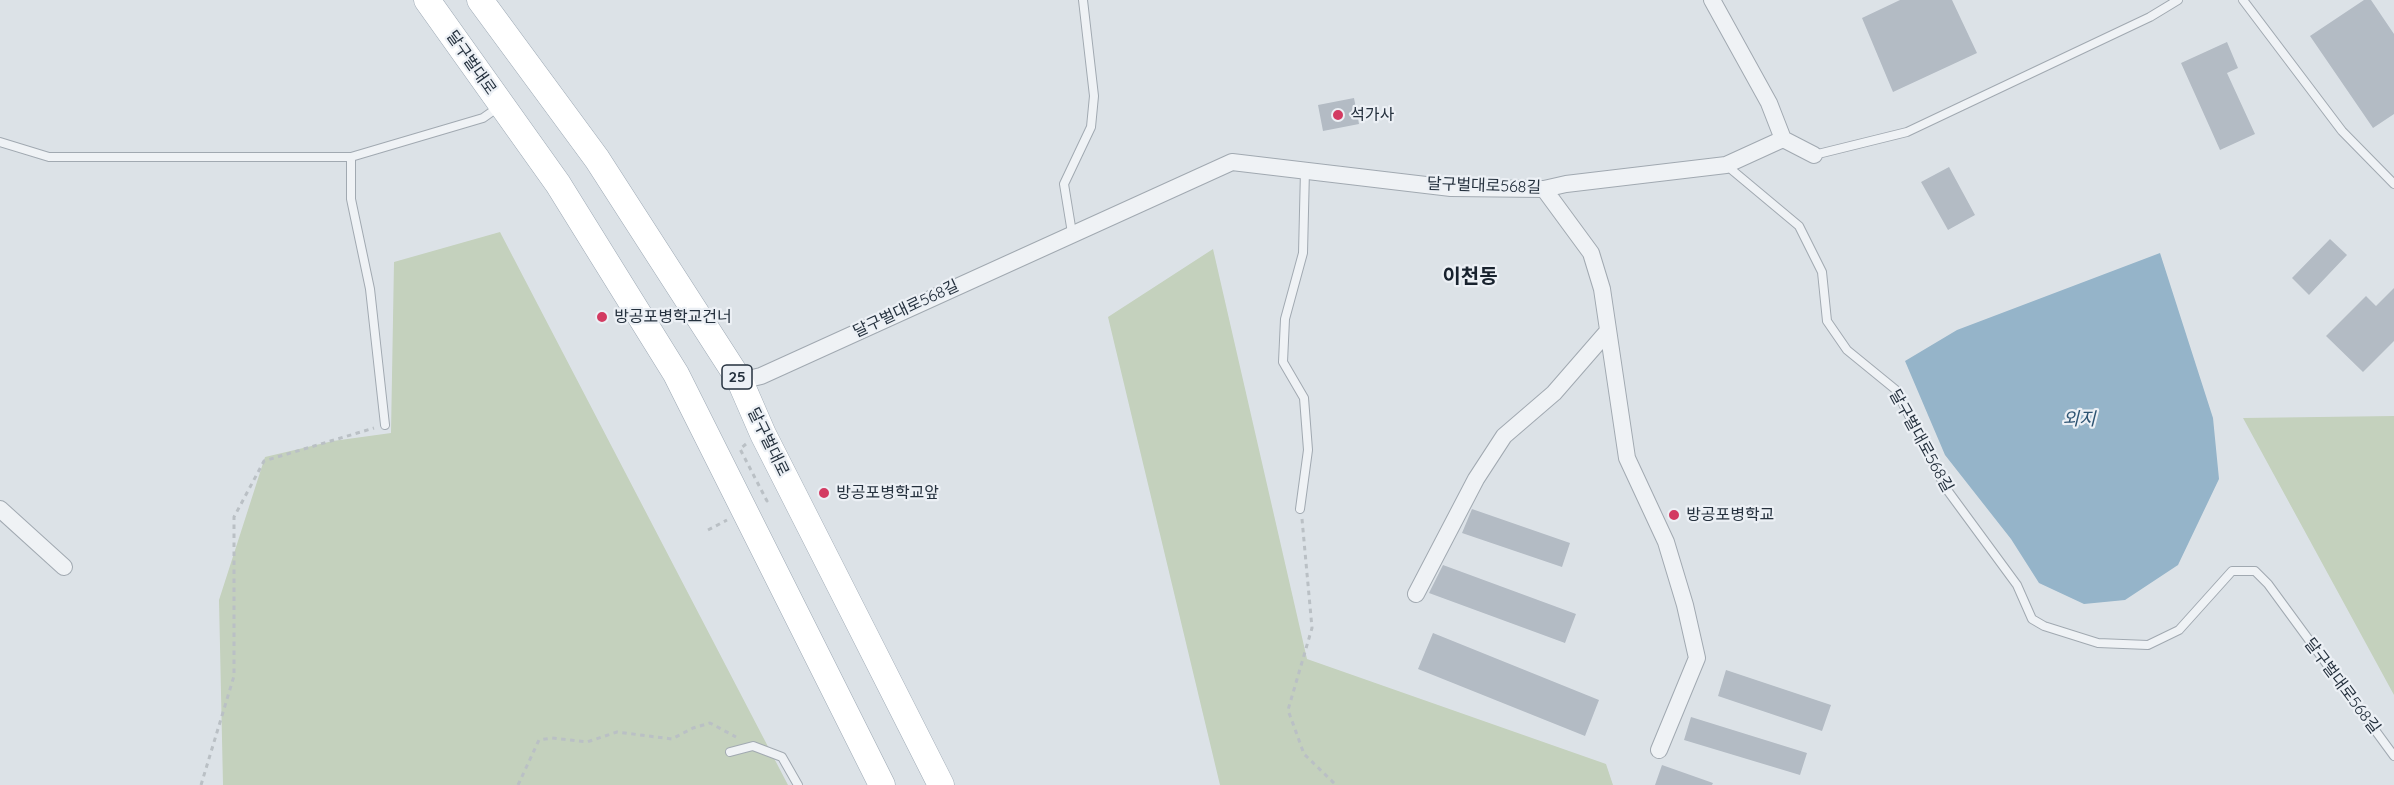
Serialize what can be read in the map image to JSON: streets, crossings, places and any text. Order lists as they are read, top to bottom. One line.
{"streets":{"main road":["달구벌대로","25"],"street":["달구벌대로568길"]},"crossings":[["달구벌대로","달구벌대로568길"]],"districts":["이천동"],"water":["외지"],"places":["석가사","방공포병학교건너","방공포병학교앞","방공포병학교"]}
